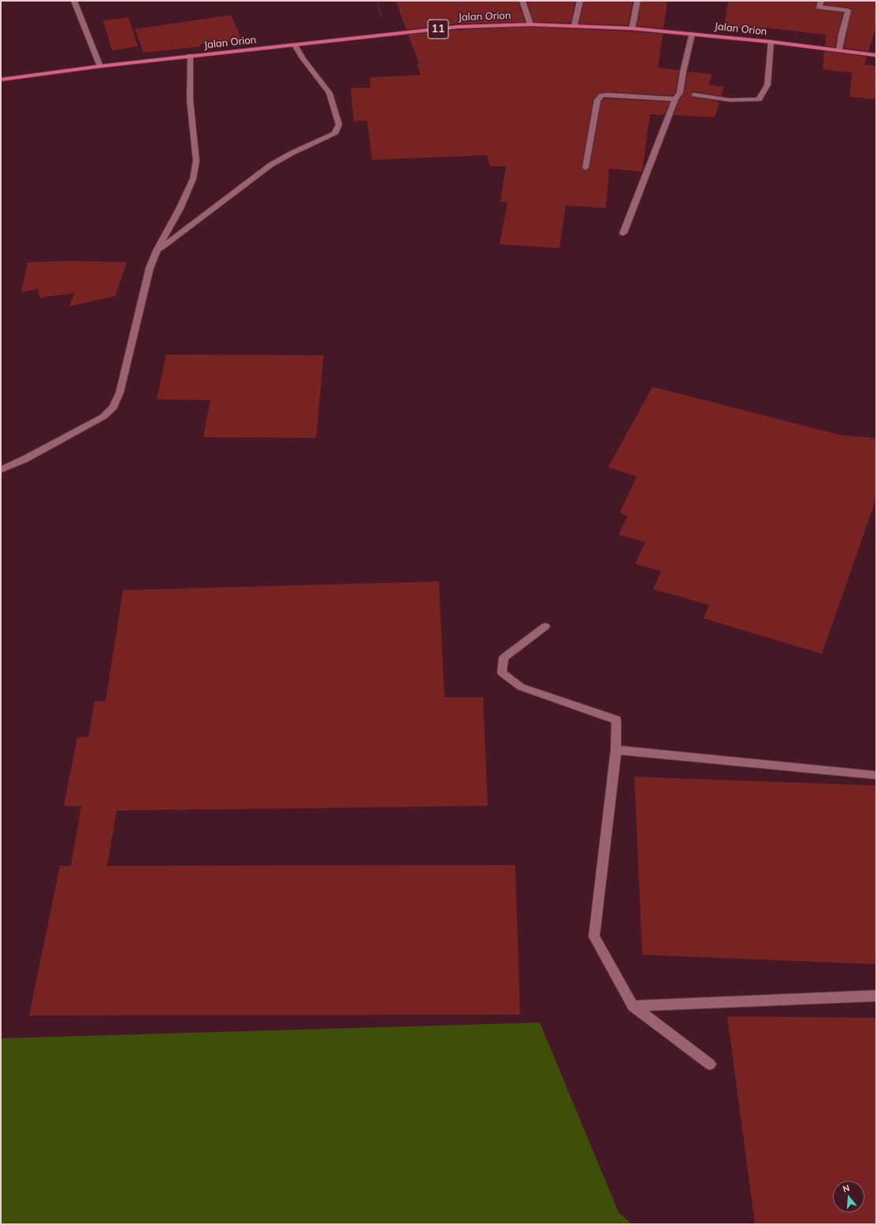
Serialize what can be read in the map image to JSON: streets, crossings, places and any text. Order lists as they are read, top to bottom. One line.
{"streets":{"highway":["Jalan Orion","11"]},"north":"top"}
